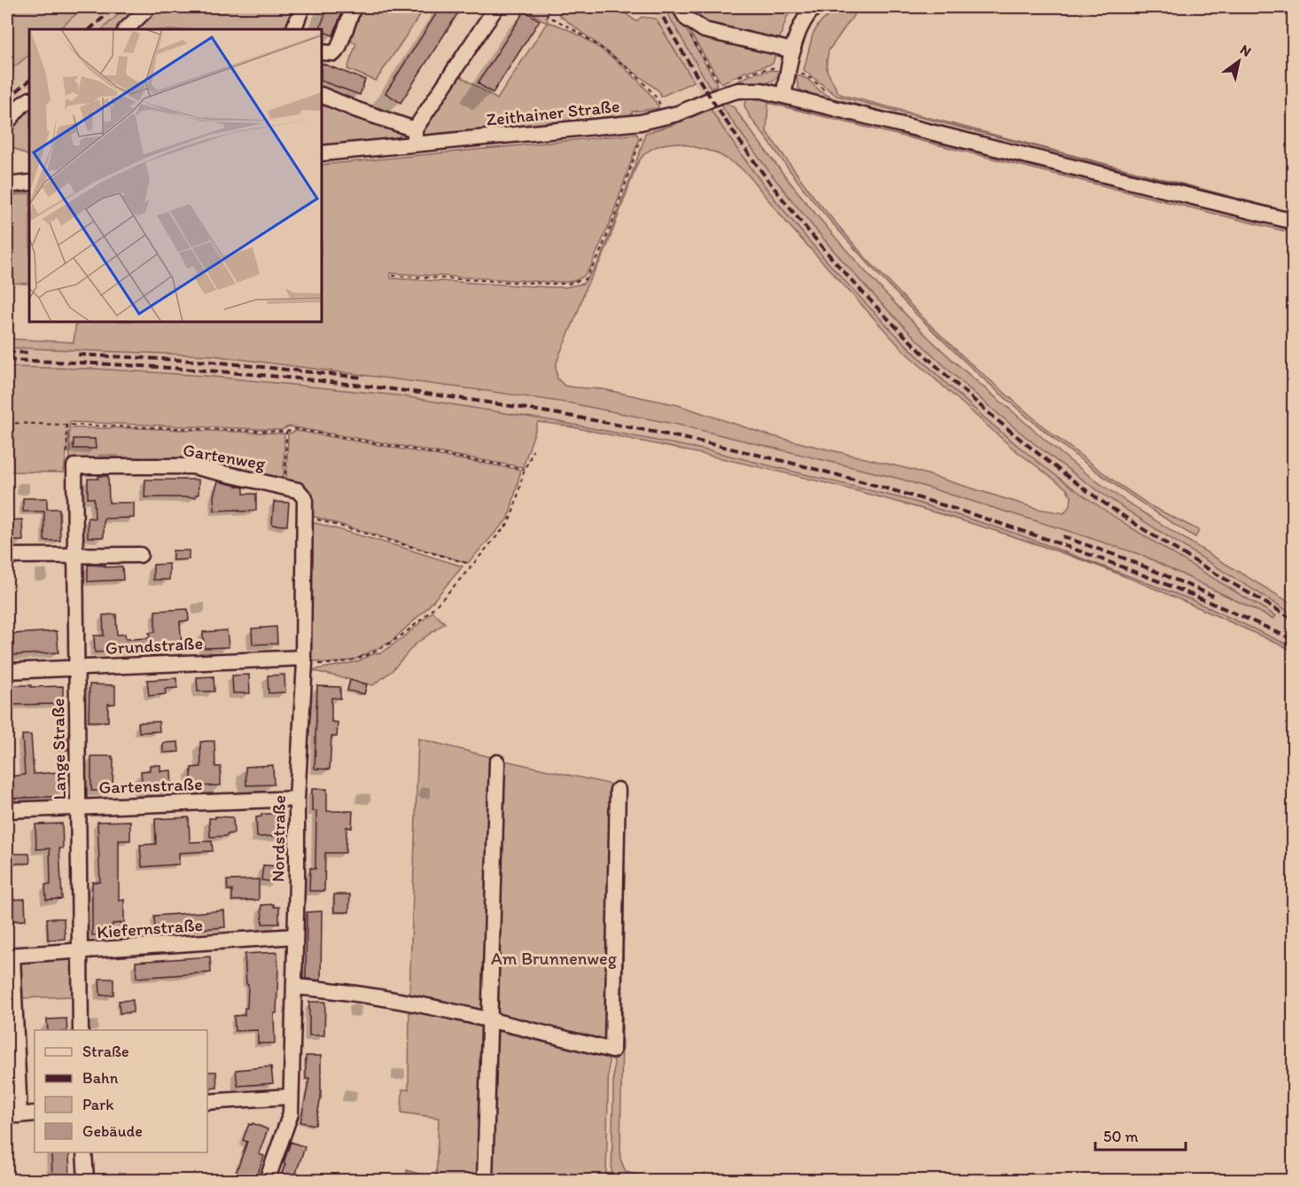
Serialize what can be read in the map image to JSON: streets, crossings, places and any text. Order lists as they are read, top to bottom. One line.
{"streets":{"street":["Zeithainer Straße","Gartenweg","Grundstraße","Lange Straße","Gartenstraße","Nordstraße","Kiefernstraße"]},"crossings":[["Gartenweg","Lange Straße"],["Gartenweg","Nordstraße"],["Grundstraße","Lange Straße"],["Grundstraße","Nordstraße"],["Lange Straße","Gartenstraße"],["Lange Straße","Kiefernstraße"],["Gartenstraße","Nordstraße"],["Nordstraße","Kiefernstraße"]],"parks":["Am Brunnenweg"],"legend":["Straße","Bahn","Park","Gebäude"],"scale_bar":"50 m","north":"top right"}
